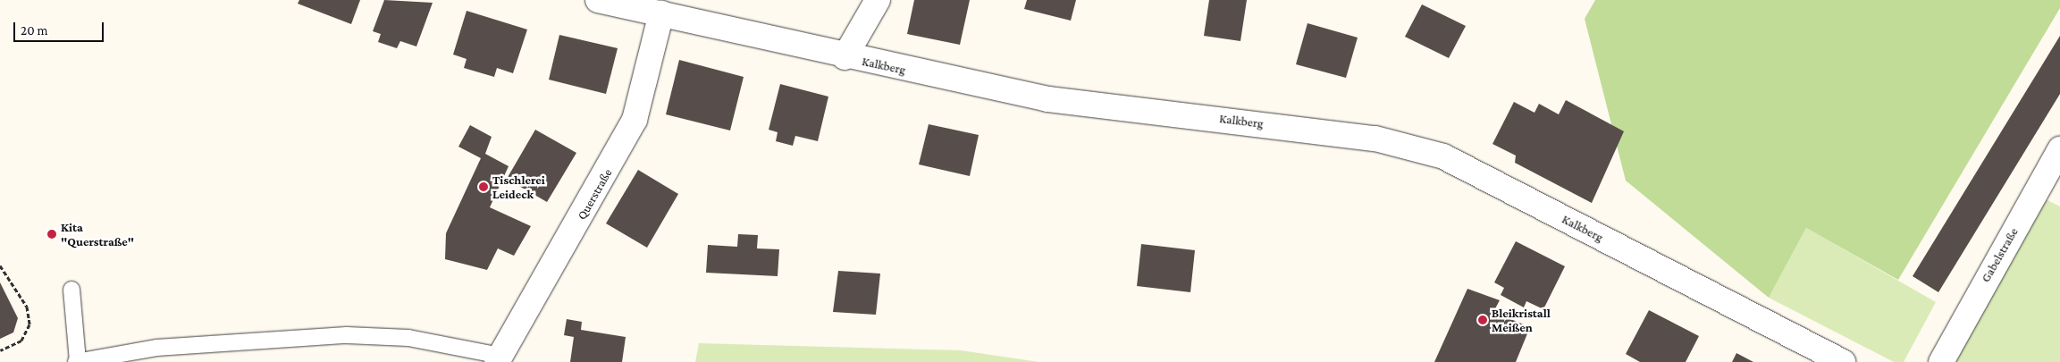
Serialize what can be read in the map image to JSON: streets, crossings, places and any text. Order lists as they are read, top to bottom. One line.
{"streets":{"street":["Kalkberg","Querstraße","Gabelstraße"]},"crossings":[["Kalkberg","Querstraße"]],"places":["Tischlerei Leideck","Kita \"Querstraße\"","Bleikristall Meißen"],"scale_bar":"20 m"}
